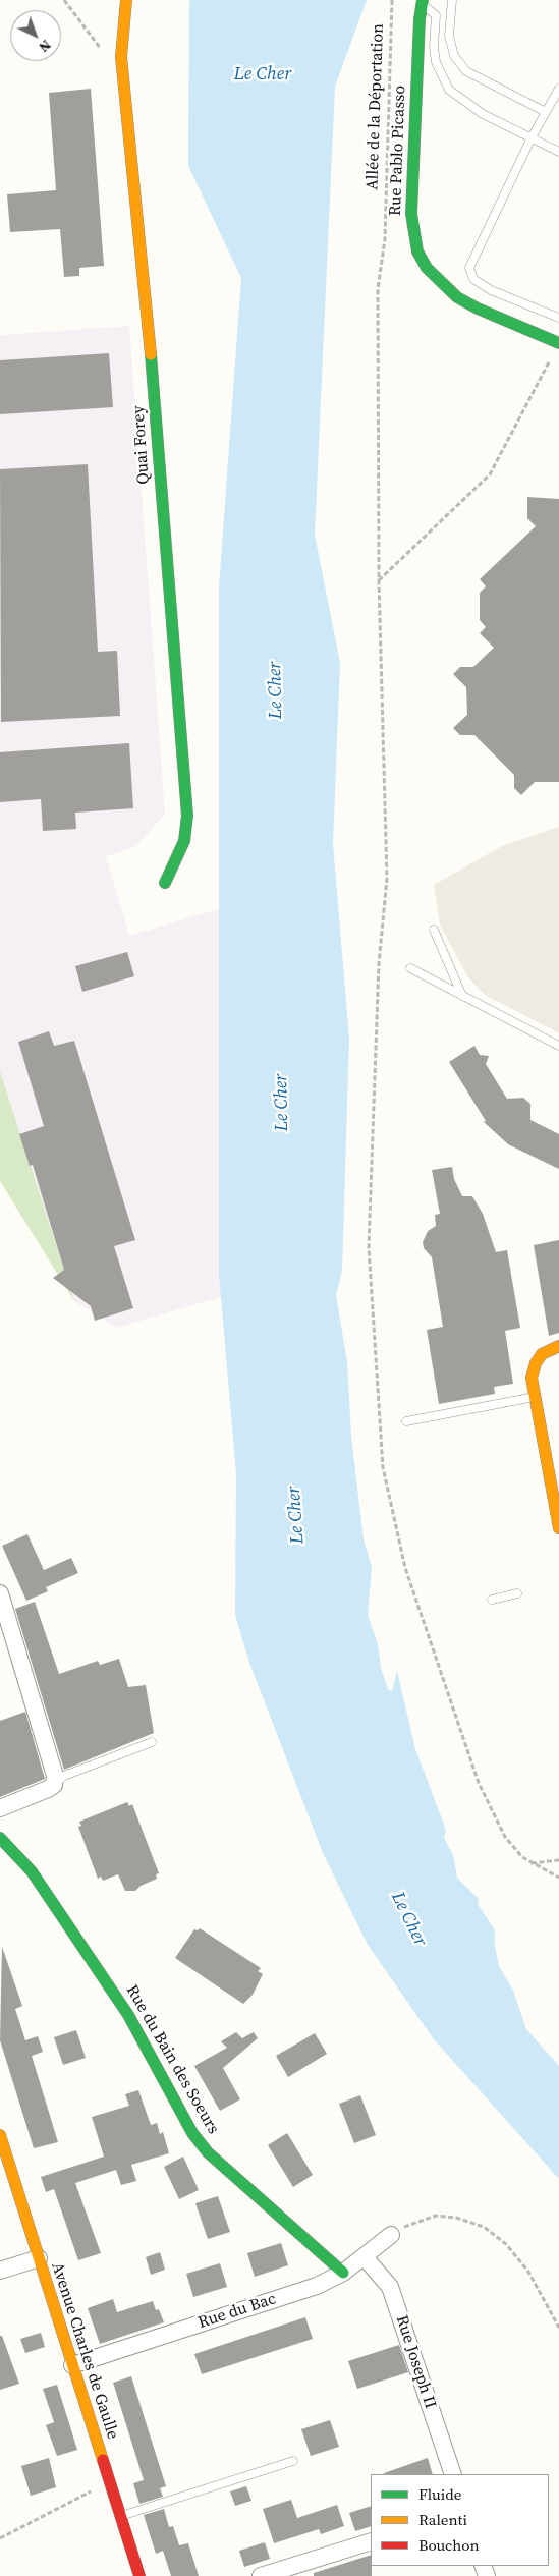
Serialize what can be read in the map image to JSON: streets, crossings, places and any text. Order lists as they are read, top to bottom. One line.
{"streets":{"street":["Rue Pablo Picasso","Quai Forey","Rue du Bain des Soeurs","Rue du Bac","Avenue Charles de Gaulle","Rue Joseph II"],"path":["Allée de la Déportation"]},"crossings":[["Rue du Bain des Soeurs","Rue du Bac"],["Rue du Bac","Avenue Charles de Gaulle"],["Rue du Bac","Rue Joseph II"]],"water":["Le Cher"],"legend":["Fluide","Ralenti","Bouchon"],"north":"bottom right"}
